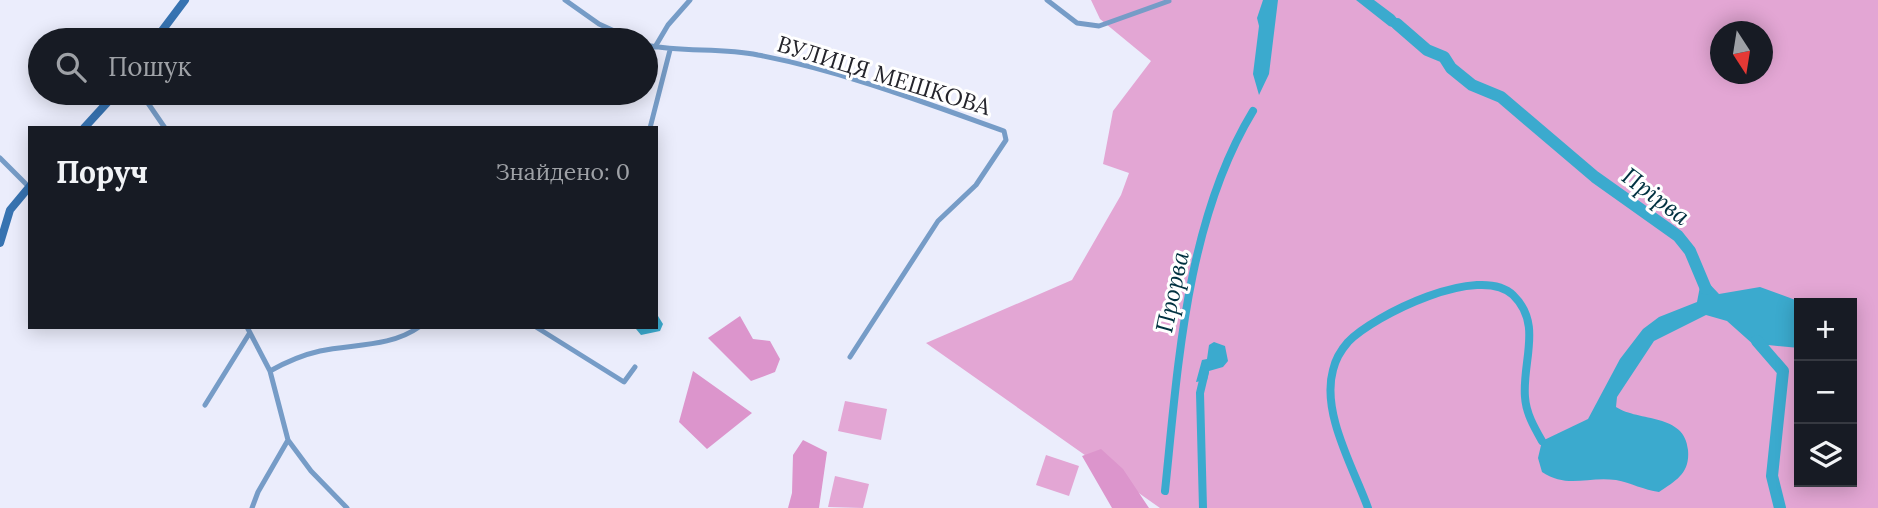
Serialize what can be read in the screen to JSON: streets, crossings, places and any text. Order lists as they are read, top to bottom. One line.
{"streets":{"street":["ВУЛИЦЯ МЕШКОВА"]},"water":["Прірва","Прорва"],"north":"bottom","page":{"search":"Пошук","heading":["Поруч","Знайдено: 0"],"map_buttons":["+","−"]}}
